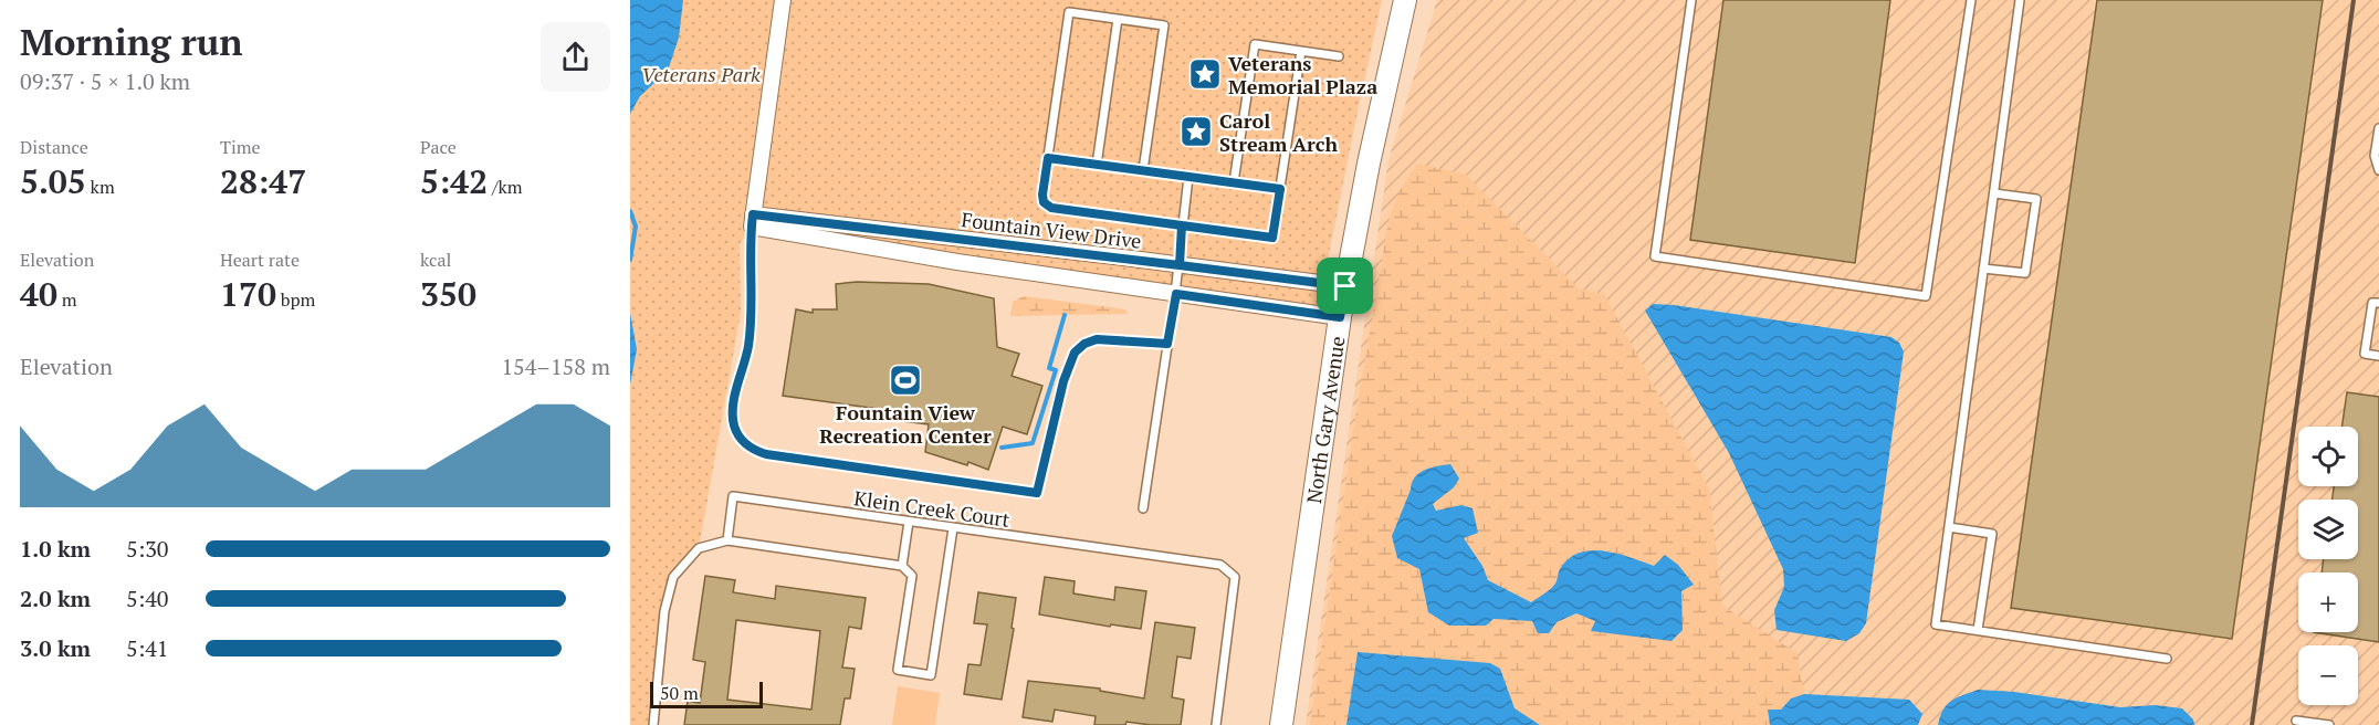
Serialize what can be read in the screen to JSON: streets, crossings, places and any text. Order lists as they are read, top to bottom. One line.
{"streets":{"street":["Fountain View Drive","North Gary Avenue"],"lane":["Klein Creek Court"]},"crossings":[["Fountain View Drive","North Gary Avenue"]],"parks":["Veterans Park"],"places":{"place":["Veterans Memorial Plaza","Carol Stream Arch"],"sports":["Fountain View Recreation Center"]},"scale_bar":"50 m","page":{"heading":["Morning run","09:37 · 5 × 1.0 km"],"stats":[["Distance","5.05 km"],["Time","28:47"],["Pace","5:42 /km"],["Elevation","40 m"],["Heart rate","170 bpm"],["kcal","350"]],"chart":["Elevation","154–158 m"],"map_buttons":["+","−"],"list":[{"name":"1.0 km","note":"5:30"},{"name":"2.0 km","note":"5:40"},{"name":"3.0 km","note":"5:41"}],"scale":"50 m"}}
